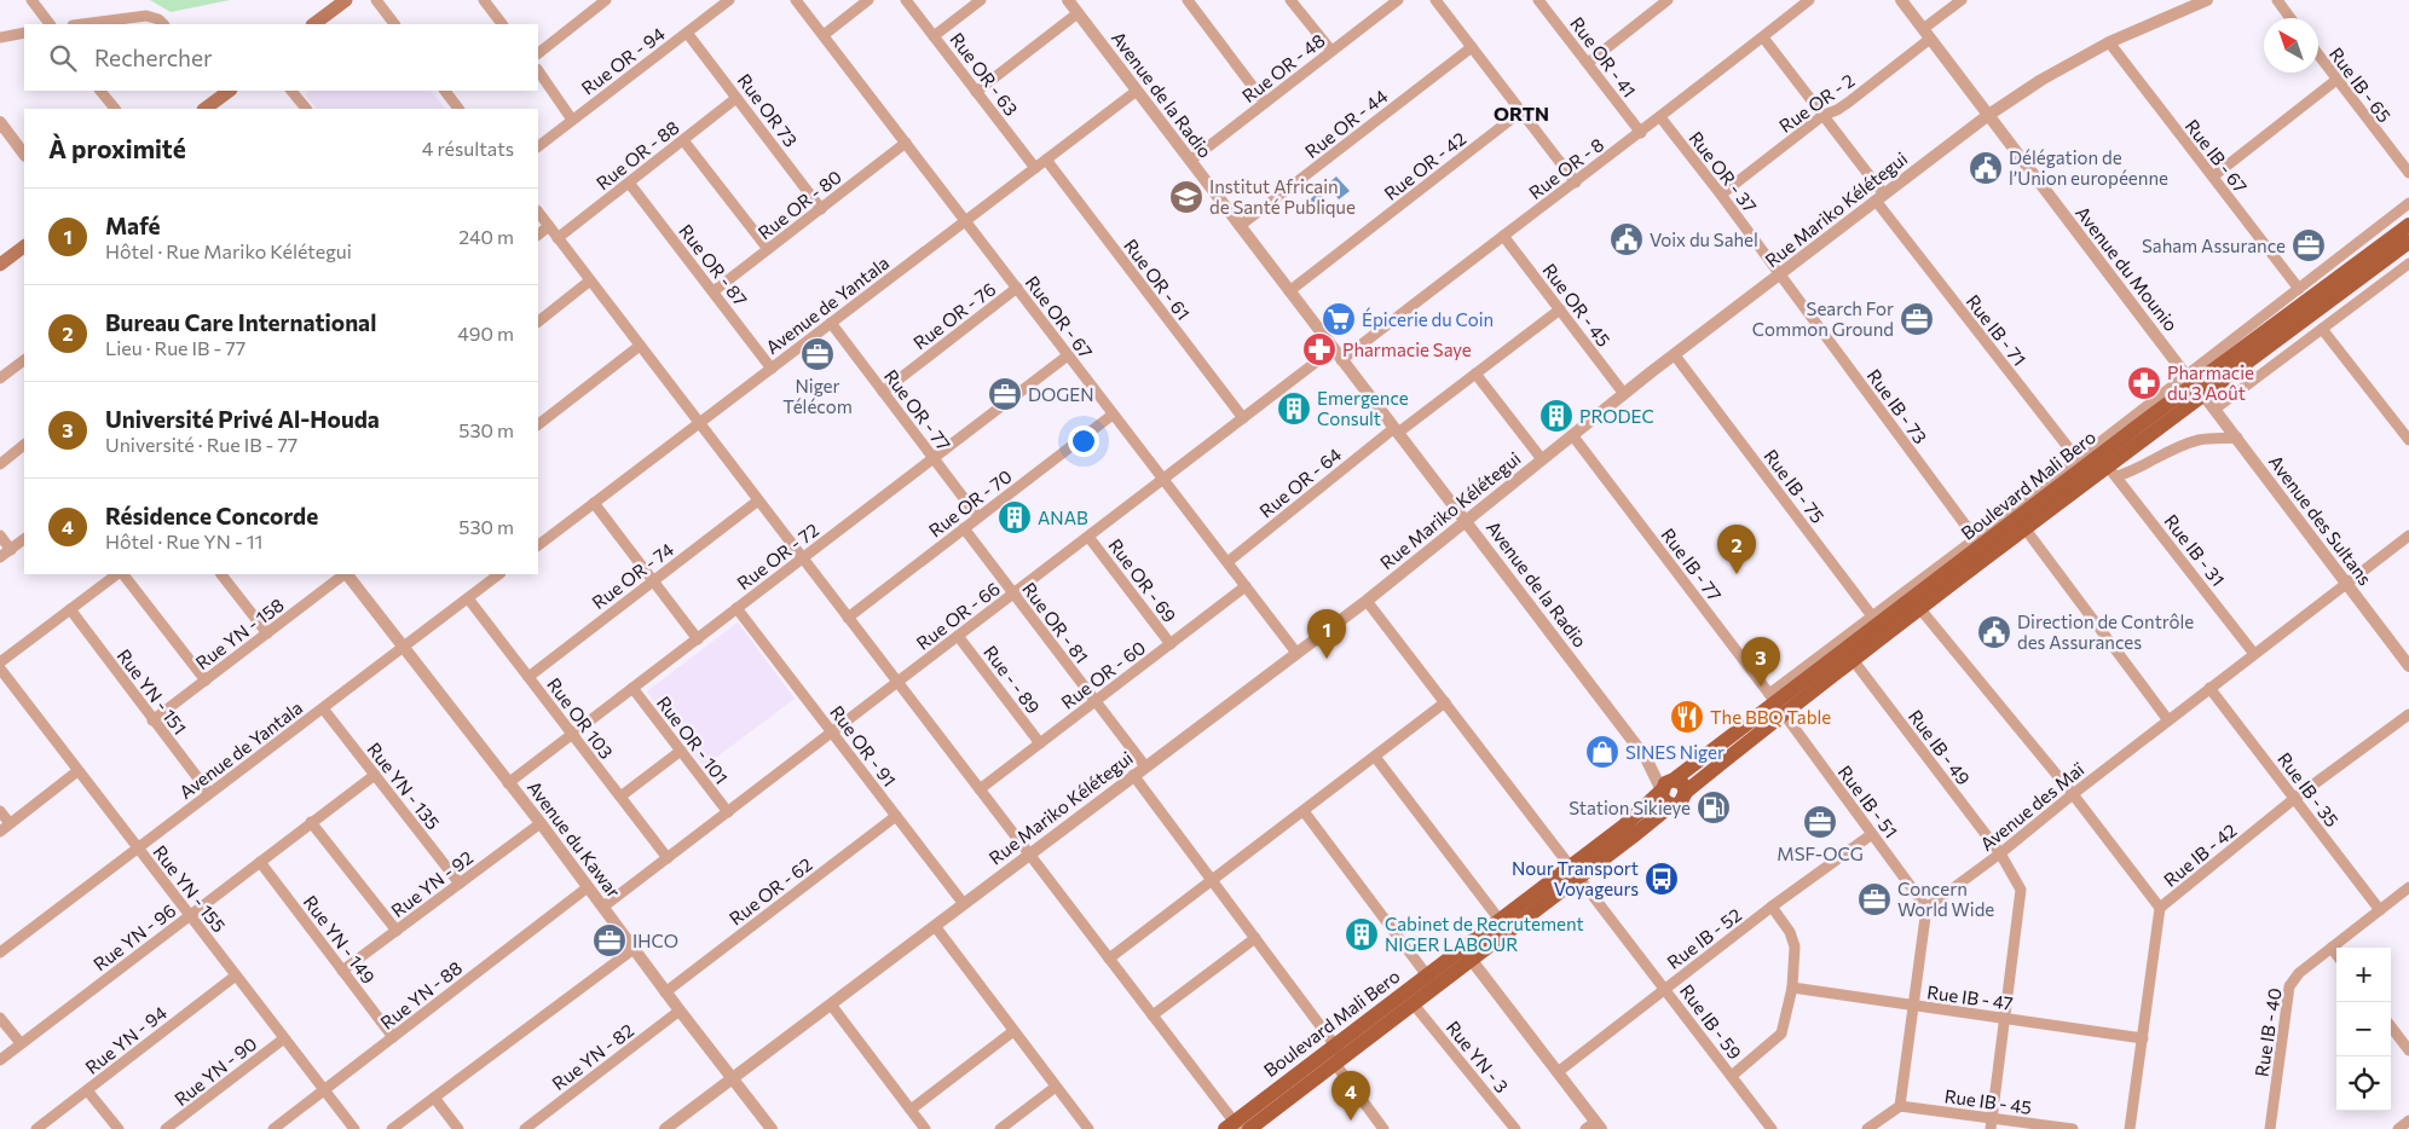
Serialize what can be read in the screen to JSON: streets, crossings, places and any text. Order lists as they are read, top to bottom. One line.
{"streets":{"main road":["Boulevard Mali Bero"],"street":["Rue OR - 41","Rue OR - 94","Rue OR - 48","Rue OR - 63","Rue IB - 65","Avenue de la Radio","Rue OR - 2","Rue OR 73","Rue OR - 44","Rue OR - 88","Rue IB - 67","Rue OR - 42","Rue OR - 8","Rue OR - 37","Rue OR - 80","Rue Mariko Kélétegui","Rue OR - 87","Avenue du Mounio","Rue OR - 61","Avenue de Yantala","Rue OR - 45","Rue OR - 76","Rue OR - 67","Rue IB - 71","Rue IB - 73","Rue OR - 77","Rue OR - 64","Rue IB - 75","Rue OR - 70","Avenue des Sultans","Rue IB - 31","Rue OR - 72","Rue IB - 77","Rue OR - 74","Rue OR - 69","Rue OR - 66","Rue OR - 81","Rue YN - 158","Rue OR - 60","Rue - - 89","Rue YN - 151","Rue OR 103","Rue OR - 101","Rue OR - 91","Rue IB - 49","Rue YN - 135","Rue IB - 35","Rue IB - 51","Avenue des Maï","Avenue du Kawar","Rue IB - 42","Rue YN - 92","Rue YN - 155","Rue OR - 62","Rue YN - 96","Rue IB - 52","Rue YN - 149","Rue YN - 88","Rue IB - 47","Rue IB - 59","Rue IB - 40","Rue YN - 94","Rue YN - 82","Rue YN - 3","Rue YN - 90","Rue IB - 45"]},"crossings":[["Rue OR - 41","Rue OR - 8"],["Rue OR - 94","Rue OR 73"],["Rue OR - 48","Avenue de la Radio"],["Rue OR - 63","Avenue de Yantala"],["Avenue de la Radio","Rue OR - 44"],["Avenue de la Radio","Rue OR - 42"],["Avenue de la Radio","Rue OR - 8"],["Avenue de la Radio","Rue Mariko Kélétegui"],["Avenue de la Radio","Avenue de Yantala"],["Avenue de la Radio","Rue OR - 64"],["Avenue de la Radio","Boulevard Mali Bero"],["Avenue de la Radio","Rue OR - 66"],["Rue OR - 2","Rue OR - 37"],["Rue OR - 2","Avenue du Mounio"],["Rue OR - 2","Rue IB - 71"],["Rue OR 73","Rue OR - 88"],["Rue OR 73","Rue OR - 80"],["Rue OR - 88","Rue OR - 87"],["Rue IB - 67","Rue Mariko Kélétegui"],["Rue IB - 67","Boulevard Mali Bero"],["Rue OR - 8","Rue OR - 37"],["Rue OR - 8","Rue OR - 45"],["Rue OR - 8","Rue IB - 71"],["Rue OR - 37","Rue Mariko Kélétegui"],["Rue OR - 37","Rue IB - 73"],["Rue OR - 80","Rue OR - 87"],["Rue OR - 80","Rue OR - 67"],["Rue Mariko Kélétegui","Avenue du Mounio"],["Rue Mariko Kélétegui","Rue OR - 45"],["Rue Mariko Kélétegui","Rue OR - 67"],["Rue Mariko Kélétegui","Rue IB - 71"],["Rue Mariko Kélétegui","Rue IB - 73"],["Rue Mariko Kélétegui","Rue IB - 75"],["Rue Mariko Kélétegui","Rue IB - 77"],["Rue Mariko Kélétegui","Rue OR - 81"],["Rue Mariko Kélétegui","Rue OR - 91"],["Rue Mariko Kélétegui","Avenue du Kawar"],["Rue Mariko Kélétegui","Rue IB - 59"],["Rue OR - 87","Avenue de Yantala"],["Avenue du Mounio","Boulevard Mali Bero"],["Avenue du Mounio","Avenue des Sultans"],["Rue OR - 61","Avenue de Yantala"],["Rue OR - 61","Rue OR - 66"],["Avenue de Yantala","Rue OR - 67"],["Avenue de Yantala","Rue OR - 77"],["Avenue de Yantala","Rue YN - 151"],["Avenue de Yantala","Rue OR 103"],["Avenue de Yantala","Rue YN - 135"],["Avenue de Yantala","Avenue du Kawar"],["Avenue de Yantala","Rue YN - 155"],["Rue OR - 45","Rue OR - 64"],["Rue OR - 76","Rue OR - 67"],["Rue OR - 76","Rue OR - 77"],["Rue OR - 67","Rue OR - 64"],["Rue OR - 67","Rue OR - 70"],["Rue OR - 67","Rue OR - 72"],["Rue OR - 67","Rue OR - 66"],["Rue OR - 67","Rue OR - 60"],["Rue IB - 71","Boulevard Mali Bero"],["Rue IB - 73","Boulevard Mali Bero"],["Rue OR - 77","Rue OR - 70"],["Rue OR - 77","Rue OR - 72"],["Boulevard Mali Bero","Rue IB - 75"],["Boulevard Mali Bero","Avenue des Sultans"],["Boulevard Mali Bero","Rue IB - 31"],["Boulevard Mali Bero","Rue IB - 77"],["Boulevard Mali Bero","Rue IB - 49"],["Boulevard Mali Bero","Rue IB - 51"],["Boulevard Mali Bero","Rue IB - 59"],["Boulevard Mali Bero","Rue YN - 3"],["Rue OR - 70","Rue OR - 81"],["Avenue des Sultans","Avenue des Maï"],["Rue IB - 31","Avenue des Maï"],["Rue OR - 72","Rue OR 103"],["Rue OR - 72","Rue OR - 101"],["Rue OR - 72","Rue OR - 91"],["Rue OR - 72","Avenue du Kawar"],["Rue IB - 77","Rue IB - 51"],["Rue OR - 74","Rue OR 103"],["Rue OR - 69","Rue OR - 66"],["Rue OR - 69","Rue OR - 60"],["Rue OR - 66","Rue OR - 81"],["Rue OR - 66","Rue - - 89"],["Rue OR - 66","Rue OR 103"],["Rue OR - 66","Rue OR - 101"],["Rue OR - 66","Rue OR - 91"],["Rue OR - 66","Avenue du Kawar"],["Rue OR - 81","Rue OR - 60"],["Rue YN - 158","Rue YN - 151"],["Rue OR - 60","Rue - - 89"],["Rue OR - 91","Rue OR - 62"],["Rue IB - 49","Avenue des Maï"],["Rue IB - 49","Rue IB - 47"],["Rue IB - 49","Rue IB - 45"],["Rue YN - 135","Rue YN - 92"],["Rue YN - 135","Rue YN - 96"],["Rue IB - 35","Avenue des Maï"],["Rue IB - 35","Rue IB - 42"],["Rue IB - 35","Rue IB - 40"],["Rue IB - 51","Avenue des Maï"],["Rue IB - 51","Rue IB - 52"],["Avenue du Kawar","Rue YN - 92"],["Avenue du Kawar","Rue OR - 62"],["Avenue du Kawar","Rue YN - 88"],["Avenue du Kawar","Rue YN - 82"],["Rue IB - 42","Rue IB - 47"],["Rue YN - 92","Rue YN - 149"],["Rue YN - 155","Rue YN - 96"],["Rue YN - 155","Rue YN - 88"],["Rue YN - 155","Rue YN - 94"],["Rue YN - 155","Rue YN - 90"],["Rue YN - 96","Rue YN - 149"],["Rue IB - 52","Rue IB - 59"],["Rue YN - 149","Rue YN - 88"]],"districts":["ORTN"],"places":{"public building":["Délégation de l’Union européenne","Voix du Sahel","Direction de Contrôle des Assurances"],"school or university":["Institut Africain de Santé Publique"],"office":["Saham Assurance","Search For Common Ground","Niger Télécom","DOGEN","MSF-OCG","Concern World Wide","IHCO"],"supermarket":["Épicerie du Coin"],"pharmacy":["Pharmacie Saye","Pharmacie du 3 Août"],"building":["Emergence Consult","PRODEC","ANAB","Cabinet de Recrutement NIGER LABOUR"],"restaurant":["The BBQ Table"],"shop":["SINES Niger"],"fuel station":["Station Sikieye"],"bus stop":["Nour Transport Voyageurs"]},"north":"top left","page":{"search":"Rechercher","heading":["À proximité","4 résultats"],"list":[{"mark":"1","name":"Mafé","note":"Hôtel · Rue Mariko Kélétegui","value":"240 m"},{"mark":"2","name":"Bureau Care International","note":"Lieu · Rue IB - 77","value":"490 m"},{"mark":"3","name":"Université Privé Al-Houda","note":"Université · Rue IB - 77","value":"530 m"},{"mark":"4","name":"Résidence Concorde","note":"Hôtel · Rue YN - 11","value":"530 m"}],"pins":["2","1","3","4"],"map_buttons":["+","−"]}}
